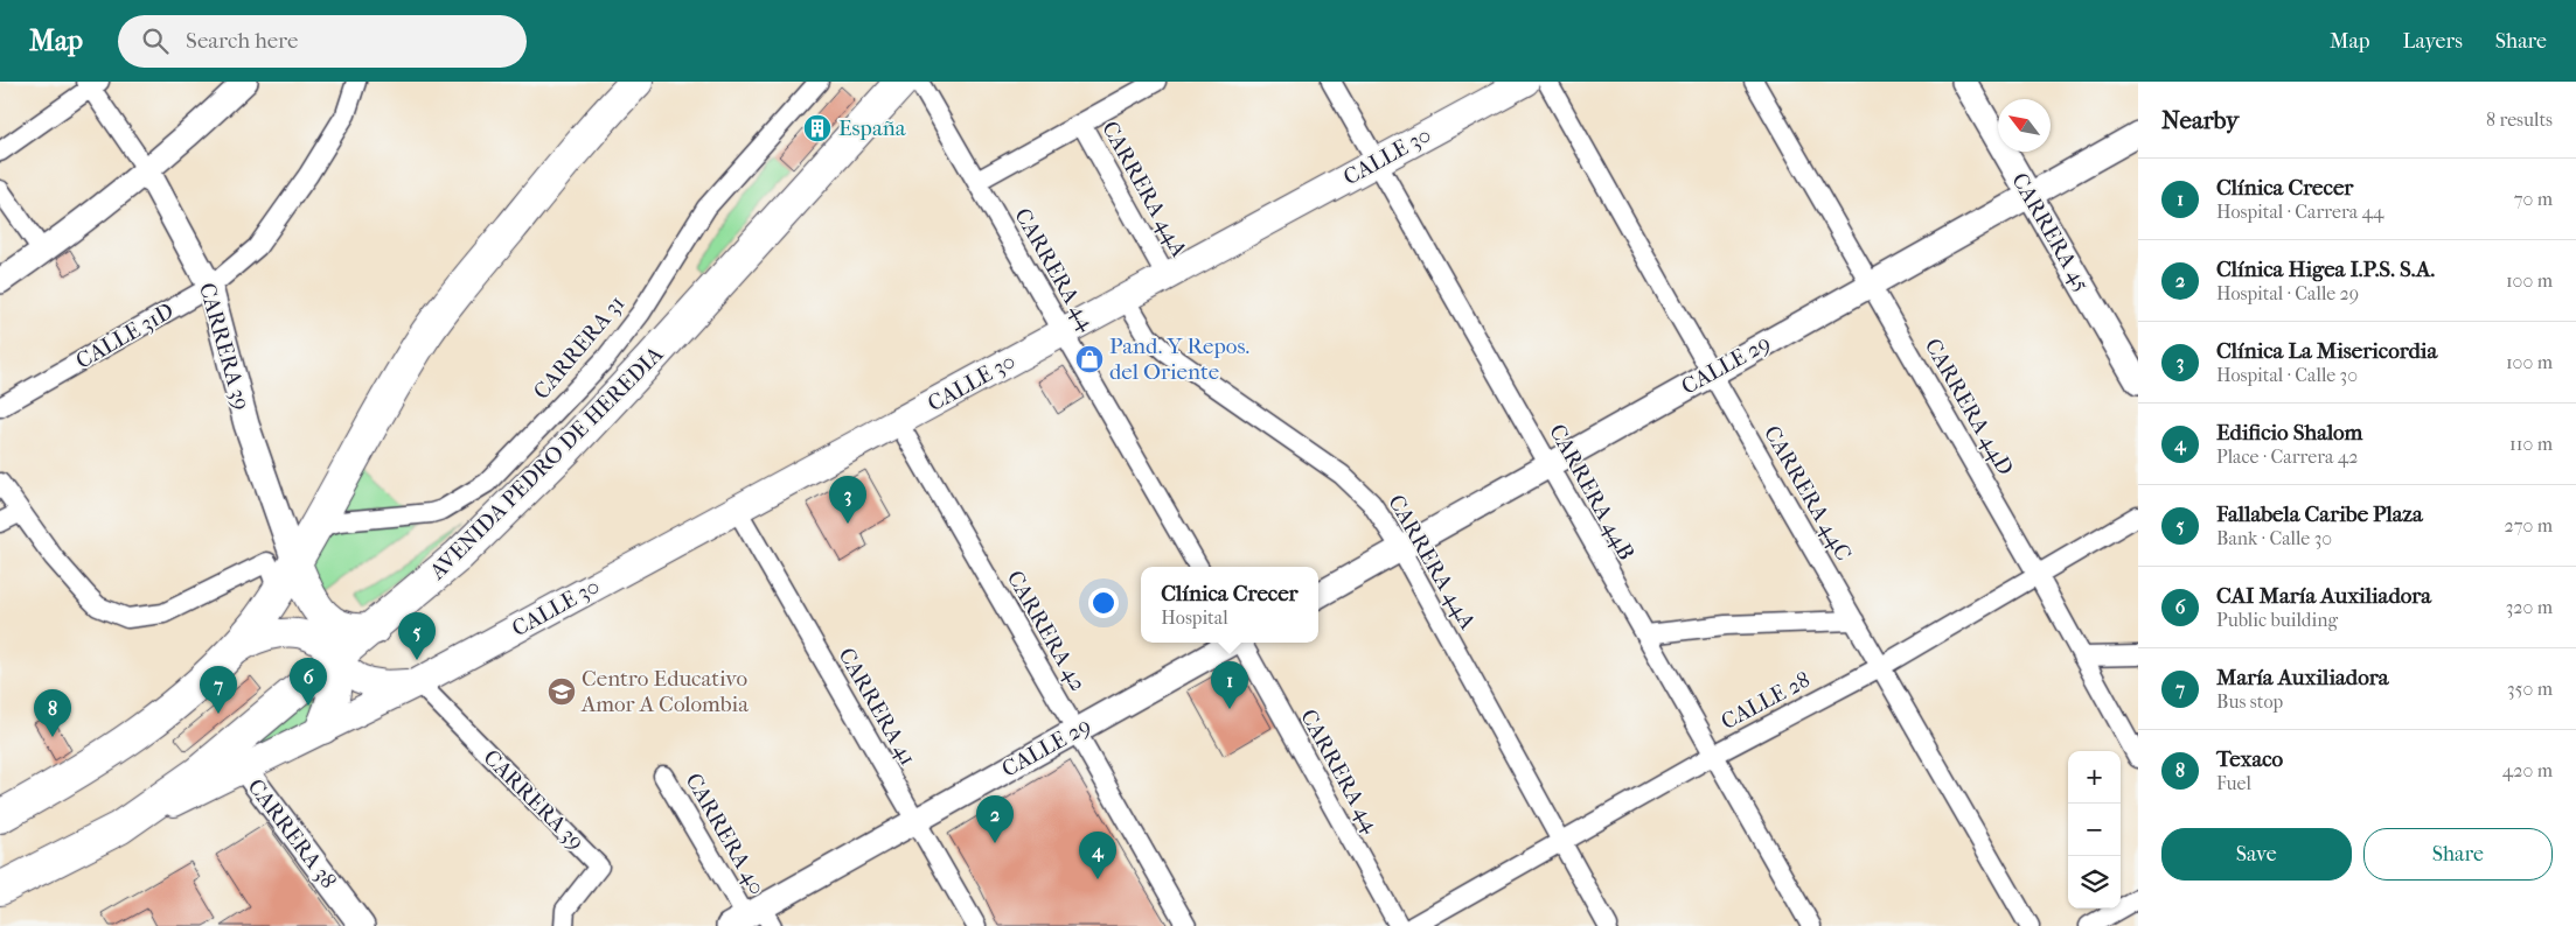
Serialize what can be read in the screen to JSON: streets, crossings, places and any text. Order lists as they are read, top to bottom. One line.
{"streets":{"highway":["AVENIDA PEDRO DE HEREDIA"],"main road":["CALLE 30"],"street":["CARRERA 44A","CARRERA 45","CARRERA 44","CALLE 31D","CARRERA 39","CARRERA 31","CALLE 29","CARRERA 44D","CARRERA 44B","CARRERA 44C","CARRERA 42","CALLE 28","CARRERA 41","CARRERA 38","CARRERA 40"]},"crossings":[["CALLE 30","CARRERA 44A"],["CALLE 30","CARRERA 44"],["CALLE 30","CARRERA 39"],["CALLE 30","AVENIDA PEDRO DE HEREDIA"],["CALLE 30","CARRERA 44B"],["CALLE 30","CARRERA 42"],["CALLE 30","CARRERA 41"],["CALLE 30","CARRERA 38"],["CARRERA 44A","CALLE 29"],["CARRERA 44A","CALLE 28"],["CARRERA 45","CALLE 29"],["CALLE 31D","CARRERA 39"],["CARRERA 39","CARRERA 31"],["CALLE 29","CARRERA 44D"],["CALLE 29","CARRERA 44B"],["CALLE 29","CARRERA 44C"],["CALLE 29","CARRERA 42"],["CALLE 29","CARRERA 41"],["CALLE 29","CARRERA 40"],["CARRERA 44D","CALLE 28"],["CARRERA 44B","CALLE 28"],["CARRERA 44C","CALLE 28"]],"places":{"building":["España"],"shop":["Pand. Y Repos. del Oriente"],"school or university":["Centro Educativo Amor A Colombia"]},"north":"top left","page":{"header":"Map","search":"Search here","nav":["Map","Layers","Share"],"heading":["Nearby","8 results"],"list":[{"mark":"1","name":"Clínica Crecer","note":"Hospital · Carrera 44","value":"70 m"},{"mark":"2","name":"Clínica Higea I.P.S. S.A.","note":"Hospital · Calle 29","value":"100 m"},{"mark":"3","name":"Clínica La Misericordia","note":"Hospital · Calle 30","value":"100 m"},{"mark":"4","name":"Edificio Shalom","note":"Place · Carrera 42","value":"110 m"},{"mark":"5","name":"Fallabela Caribe Plaza","note":"Bank · Calle 30","value":"270 m"},{"mark":"6","name":"CAI María Auxiliadora","note":"Public building","value":"320 m"},{"mark":"7","name":"María Auxiliadora","note":"Bus stop","value":"350 m"},{"mark":"8","name":"Texaco","note":"Fuel","value":"420 m"}],"pins":["3","5","6","1","7","8","2","4"],"popup":["Clínica Crecer","Hospital"],"map_buttons":["+","−"],"buttons":["Save","Share"]}}
